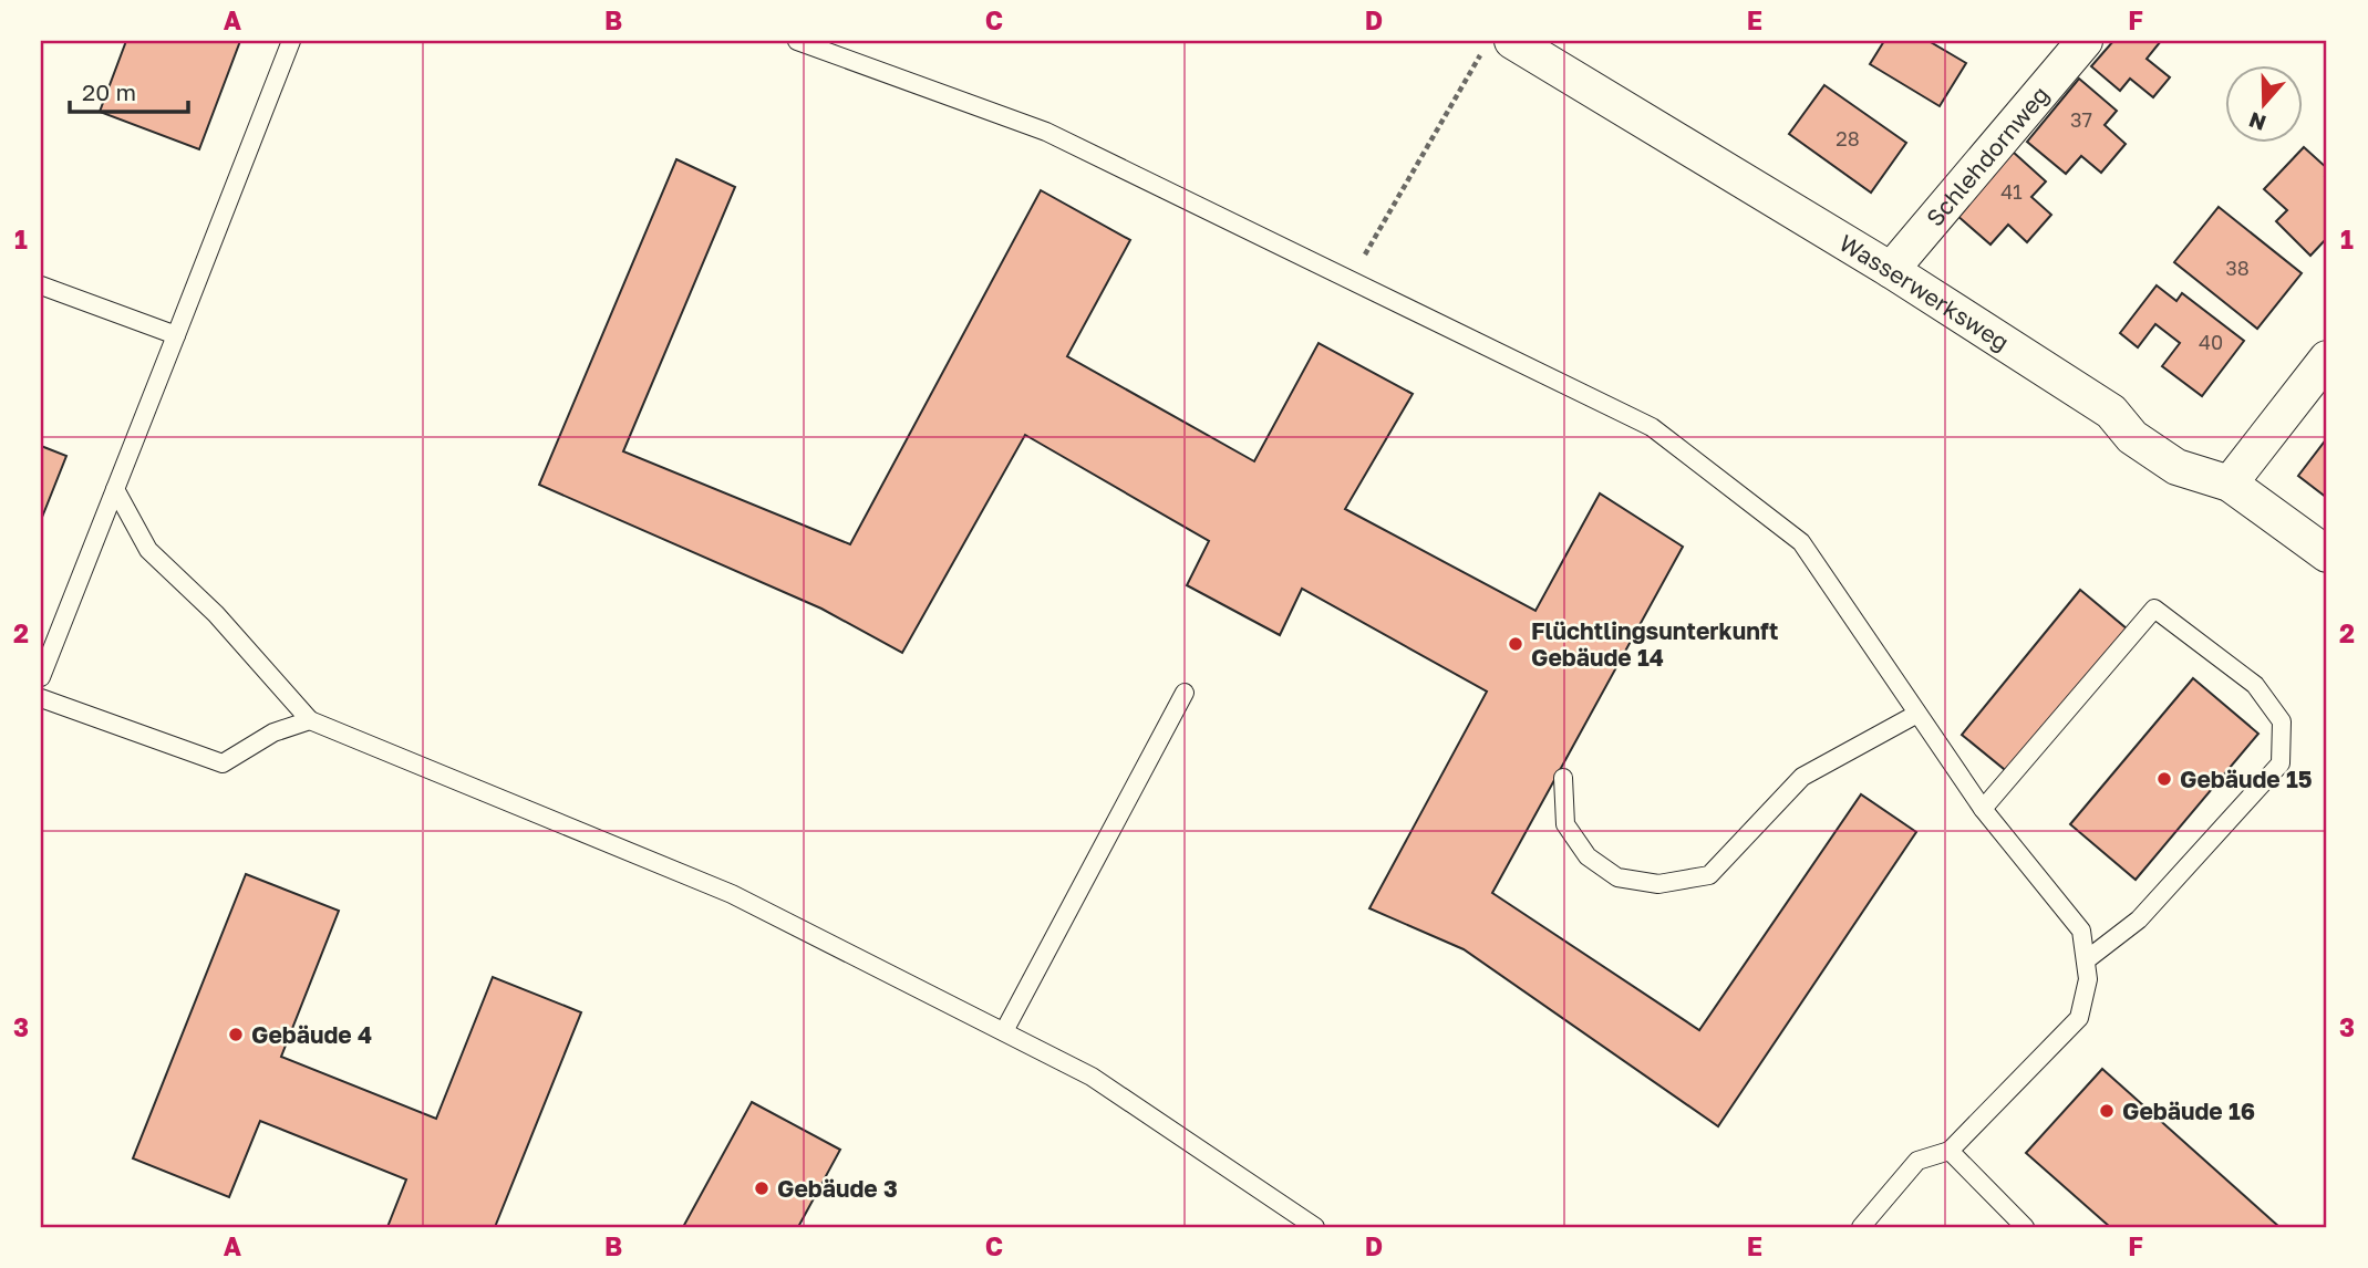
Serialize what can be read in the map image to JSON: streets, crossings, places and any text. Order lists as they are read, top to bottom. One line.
{"streets":{"street":["Schlehdornweg","Wasserwerksweg"]},"crossings":[["Schlehdornweg","Wasserwerksweg"]],"places":["Flüchtlingsunterkunft Gebäude 14","Gebäude 15","Gebäude 4","Gebäude 16","Gebäude 3"],"house_numbers":["37","28","41","38","40"],"scale_bar":"20 m","north":"bottom","grid":{"columns":["A","B","C","D","E","F"],"rows":["1","2","3"]}}
